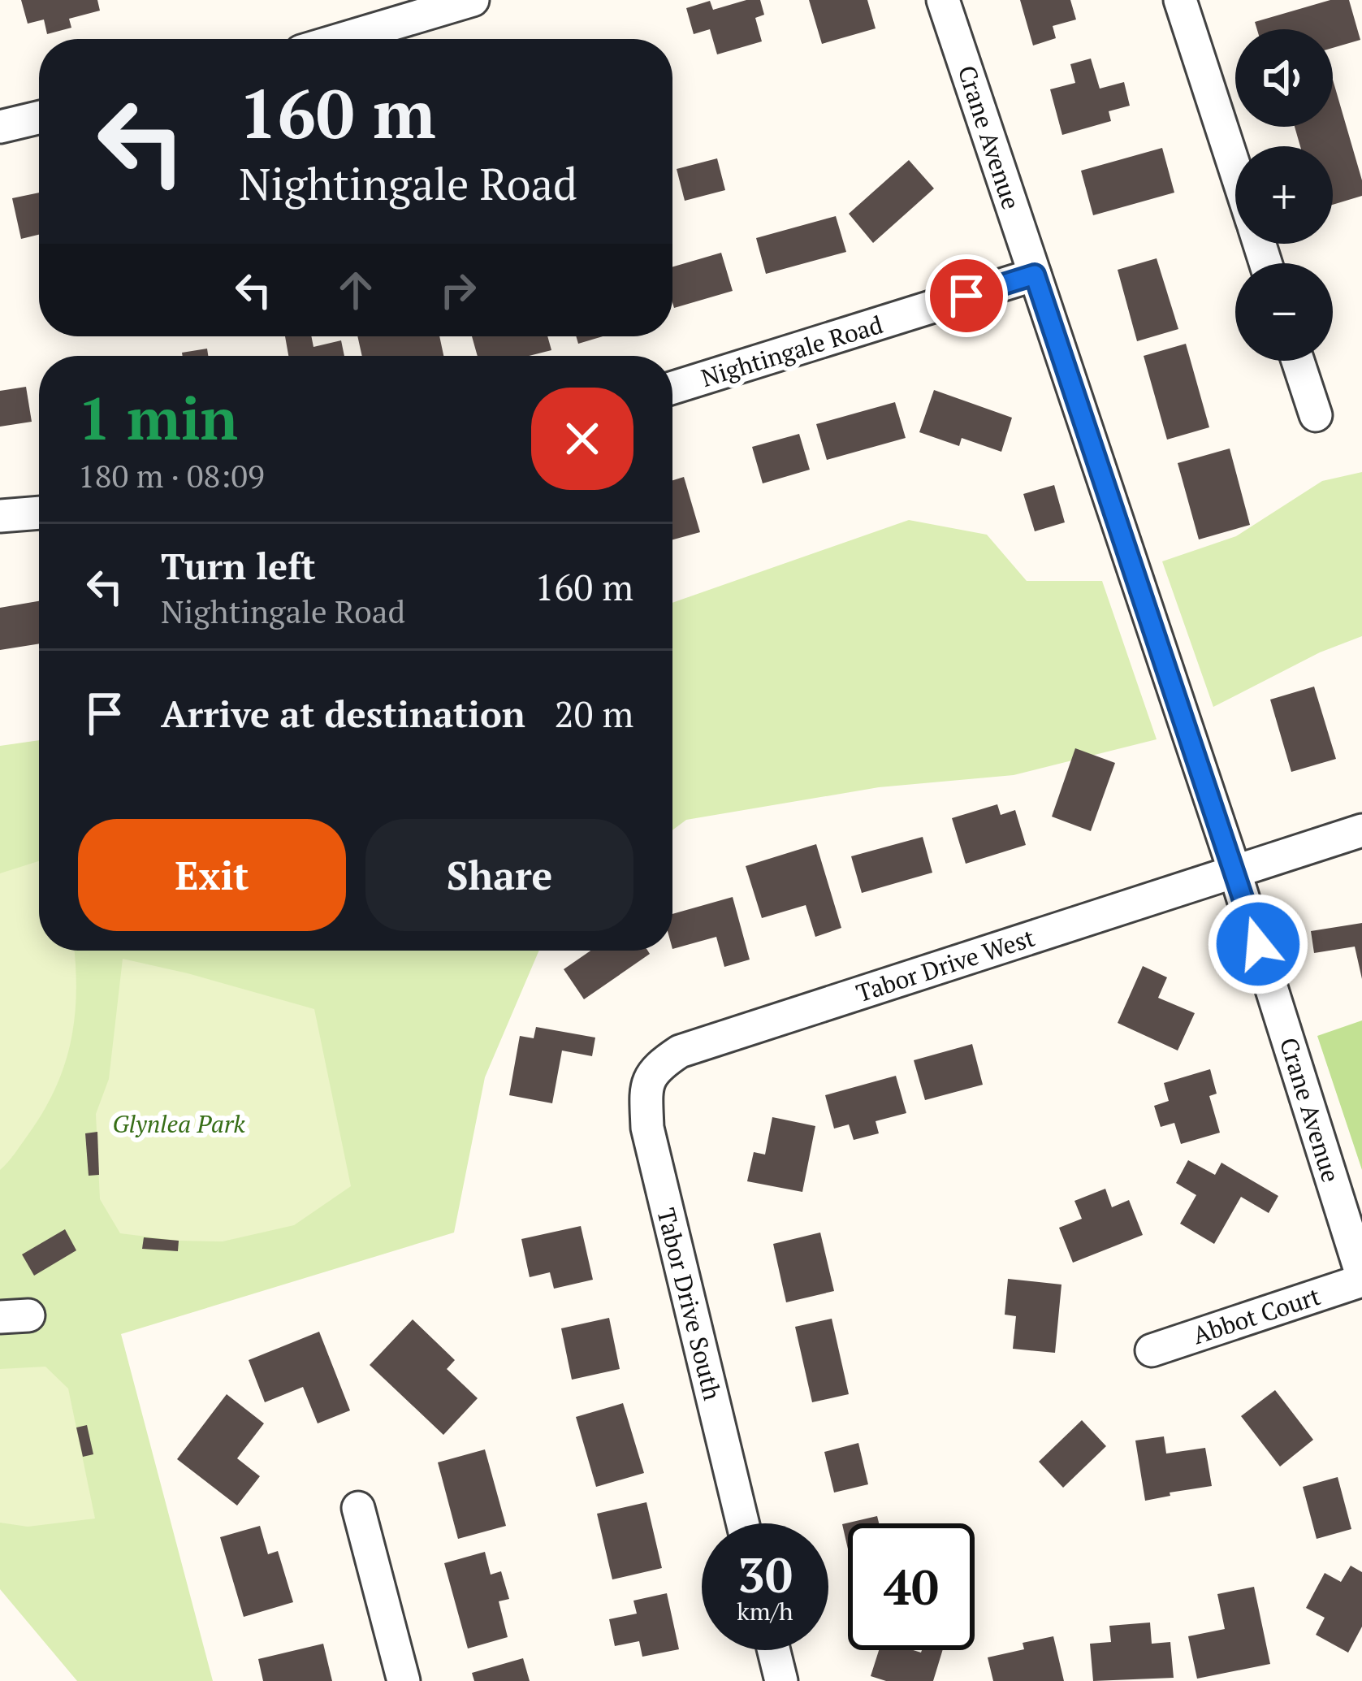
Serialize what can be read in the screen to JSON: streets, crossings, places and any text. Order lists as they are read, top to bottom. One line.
{"streets":{"street":["Crane Avenue","Nightingale Road","Tabor Drive West","Tabor Drive South","Abbot Court"]},"crossings":[["Crane Avenue","Nightingale Road"],["Crane Avenue","Tabor Drive West"],["Crane Avenue","Abbot Court"],["Tabor Drive West","Tabor Drive South"]],"parks":["Glynlea Park"],"page":{"map_buttons":["+","−"],"turn":["160 m","Nightingale Road"],"heading":["1 min","180 m · 08:09"],"list":[{"name":"Turn left","note":"Nightingale Road","value":"160 m"},{"name":"Arrive at destination","value":"20 m"}],"buttons":["Exit","Share"],"speed":"30 km/h","limit":"40"}}
